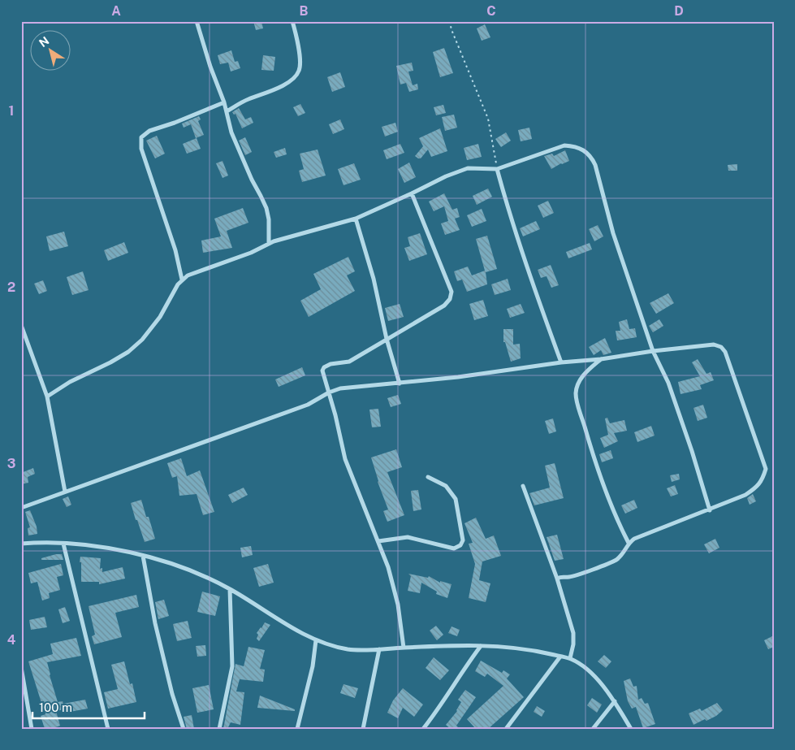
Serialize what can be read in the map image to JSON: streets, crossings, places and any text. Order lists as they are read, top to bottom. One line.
{"scale_bar":"100 m","north":"top left","grid":{"columns":["A","B","C","D"],"rows":["1","2","3","4"]}}
